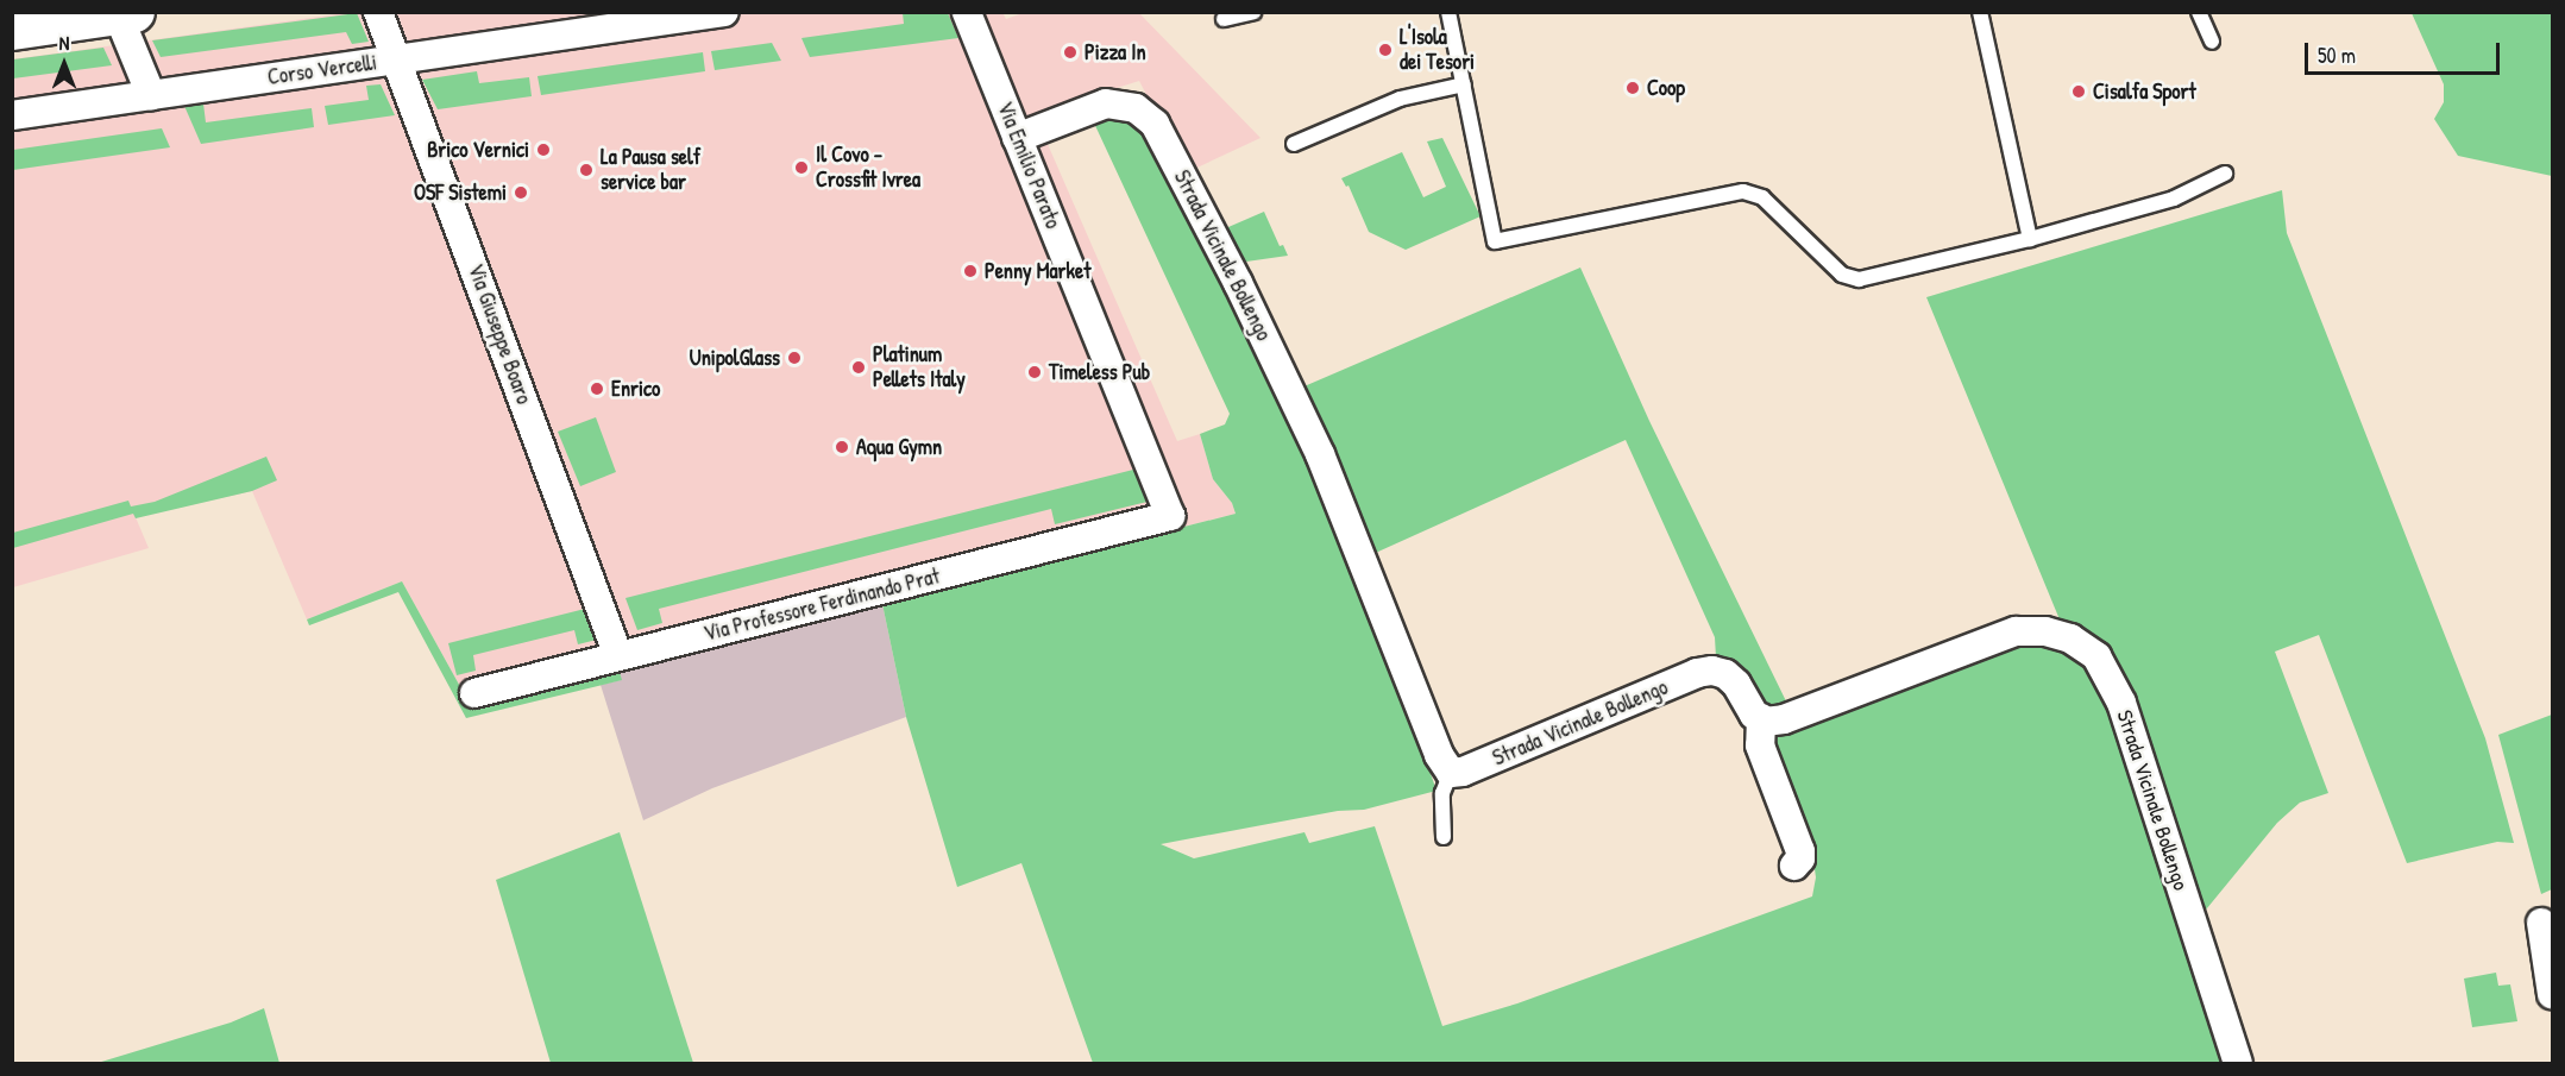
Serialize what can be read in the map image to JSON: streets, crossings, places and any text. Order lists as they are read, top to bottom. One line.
{"streets":{"street":["Corso Vercelli","Via Emilio Parato","Strada Vicinale Bollengo","Via Giuseppe Boaro","Via Professore Ferdinando Prat"]},"crossings":[["Corso Vercelli","Via Giuseppe Boaro"],["Via Emilio Parato","Strada Vicinale Bollengo"],["Via Emilio Parato","Via Professore Ferdinando Prat"],["Via Giuseppe Boaro","Via Professore Ferdinando Prat"]],"places":["L'Isola dei Tesori","Pizza In","Coop","Cisalfa Sport","Brico Vernici","Il Covo - Crossfit Ivrea","La Pausa self service bar","OSF Sistemi","Penny Market","UnipolGlass","Platinum Pellets Italy","Timeless Pub","Enrico","Aqua Gymn"],"scale_bar":"50 m","north":"top"}
